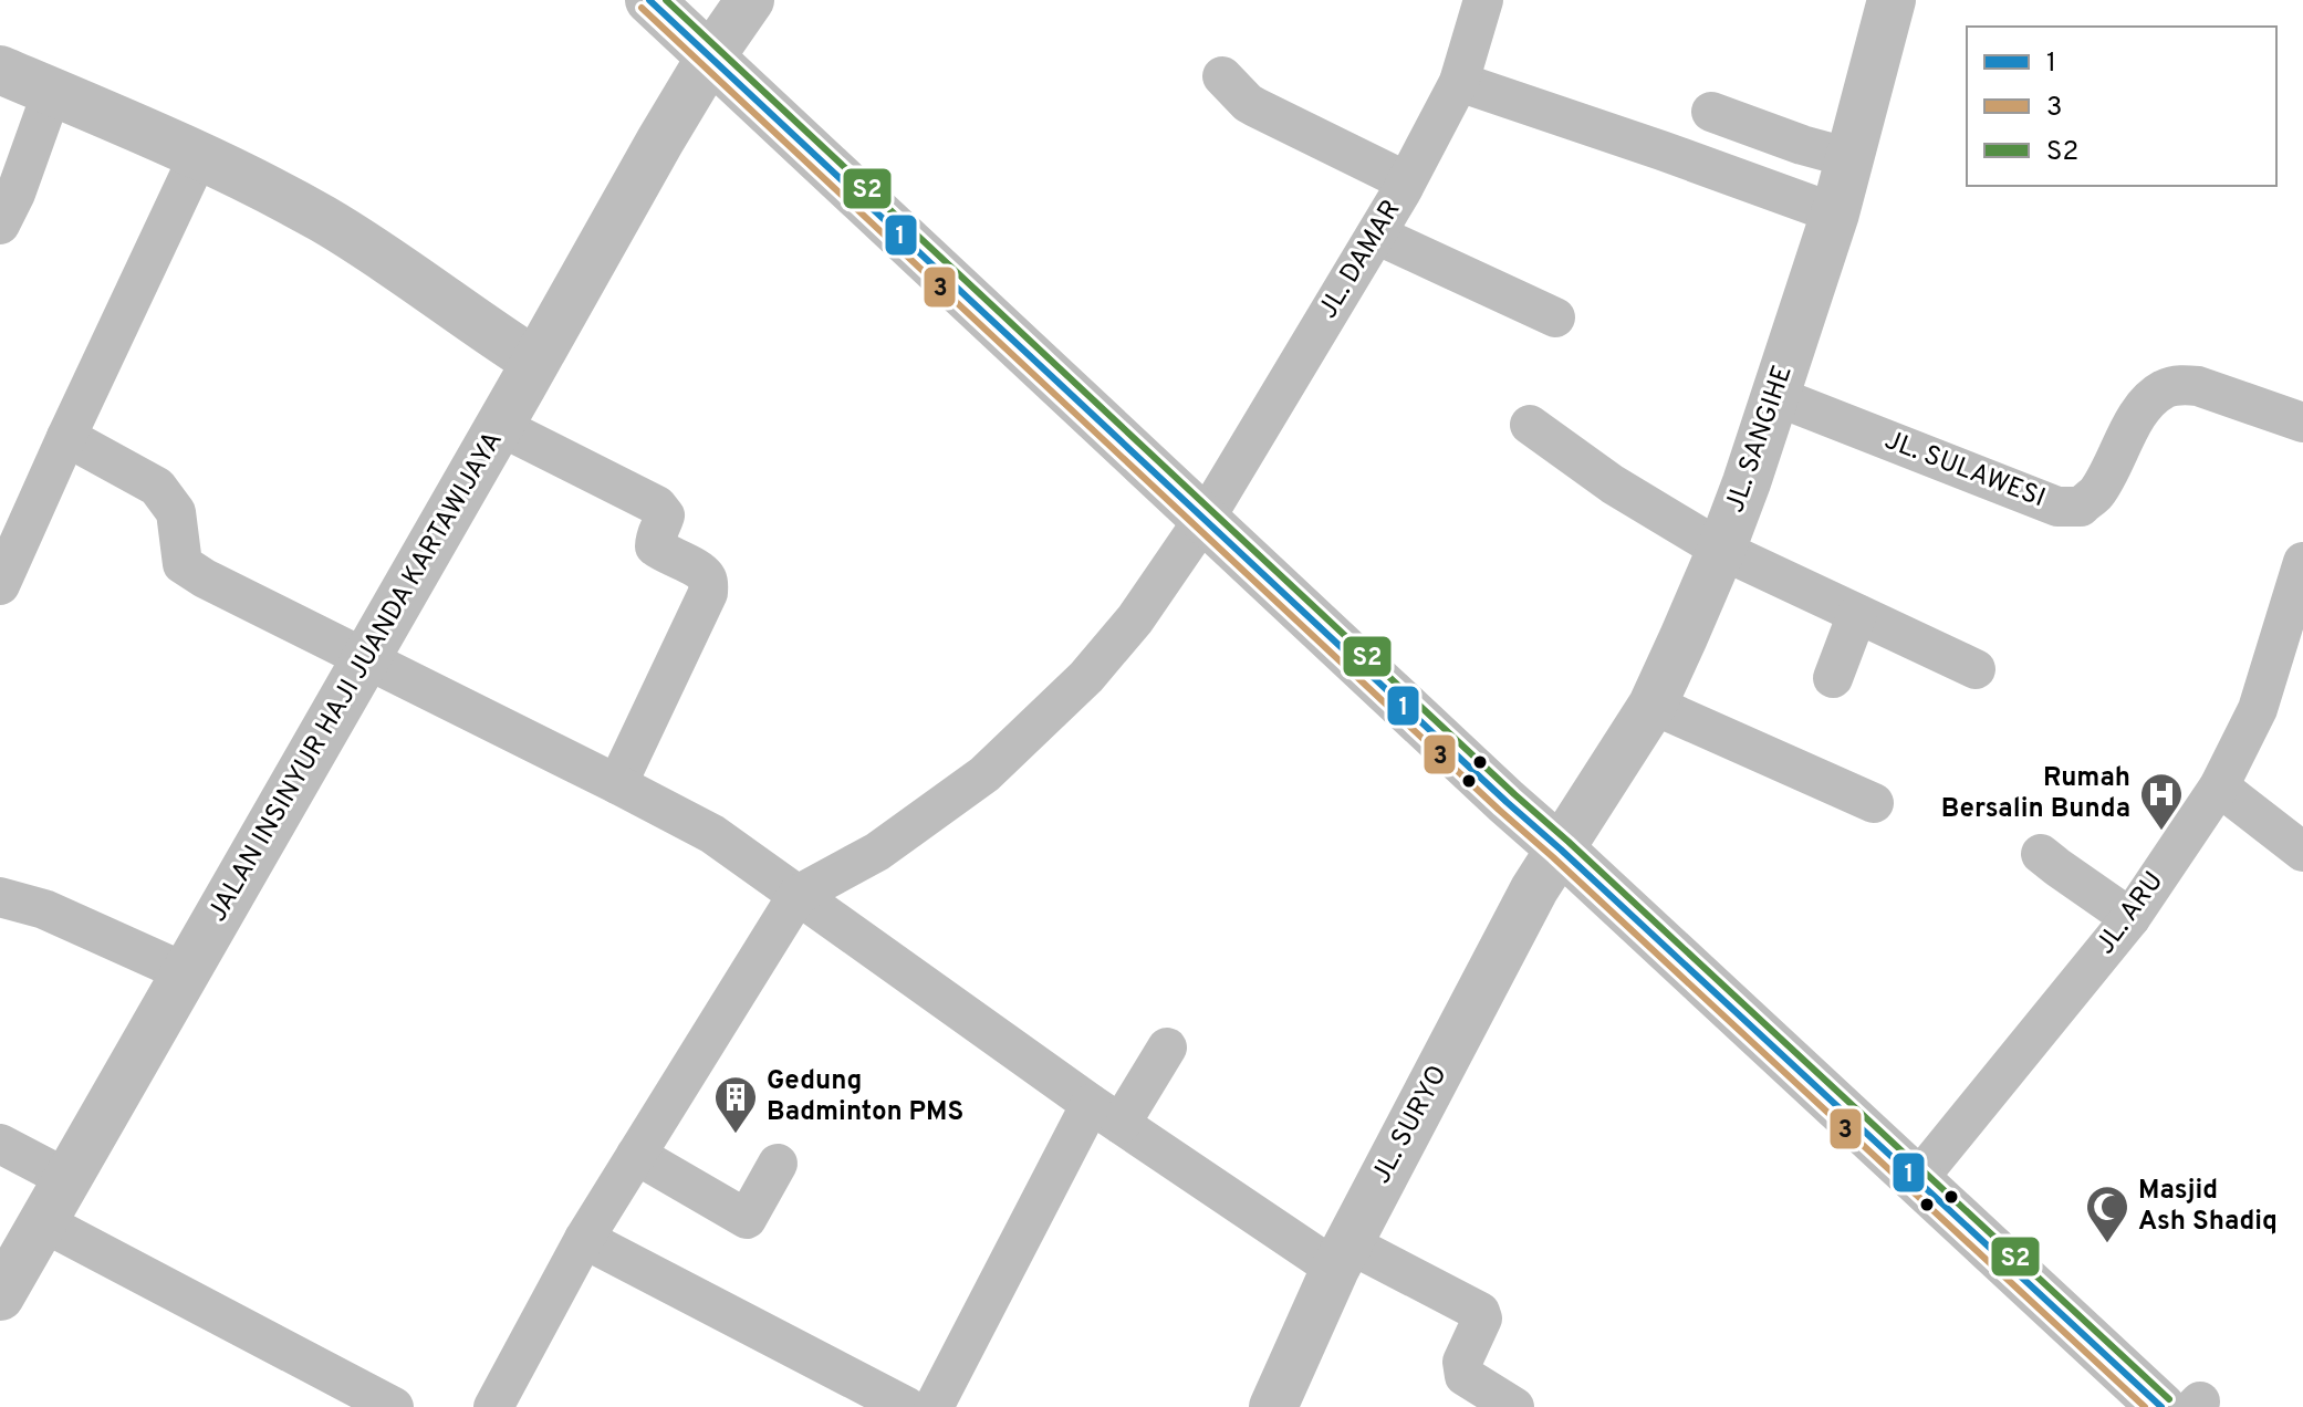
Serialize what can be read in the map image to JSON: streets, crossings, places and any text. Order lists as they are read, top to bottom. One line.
{"streets":{"main road":["JL. SANGIHE","JALAN INSINYUR HAJI JUANDA KARTAWIJAYA","JL. SURYO"],"street":["JL. DAMAR","JL. SULAWESI","JL. ARU"]},"crossings":[["JL. SANGIHE","JL. SULAWESI"],["JL. SANGIHE","JL. SURYO"]],"places":{"hospital":["Rumah Bersalin Bunda"],"building":["Gedung Badminton PMS"],"mosque":["Masjid Ash Shadiq"]},"lines":["transit line 1","transit line S2","transit line 3"],"legend":["1","3","S2"]}
